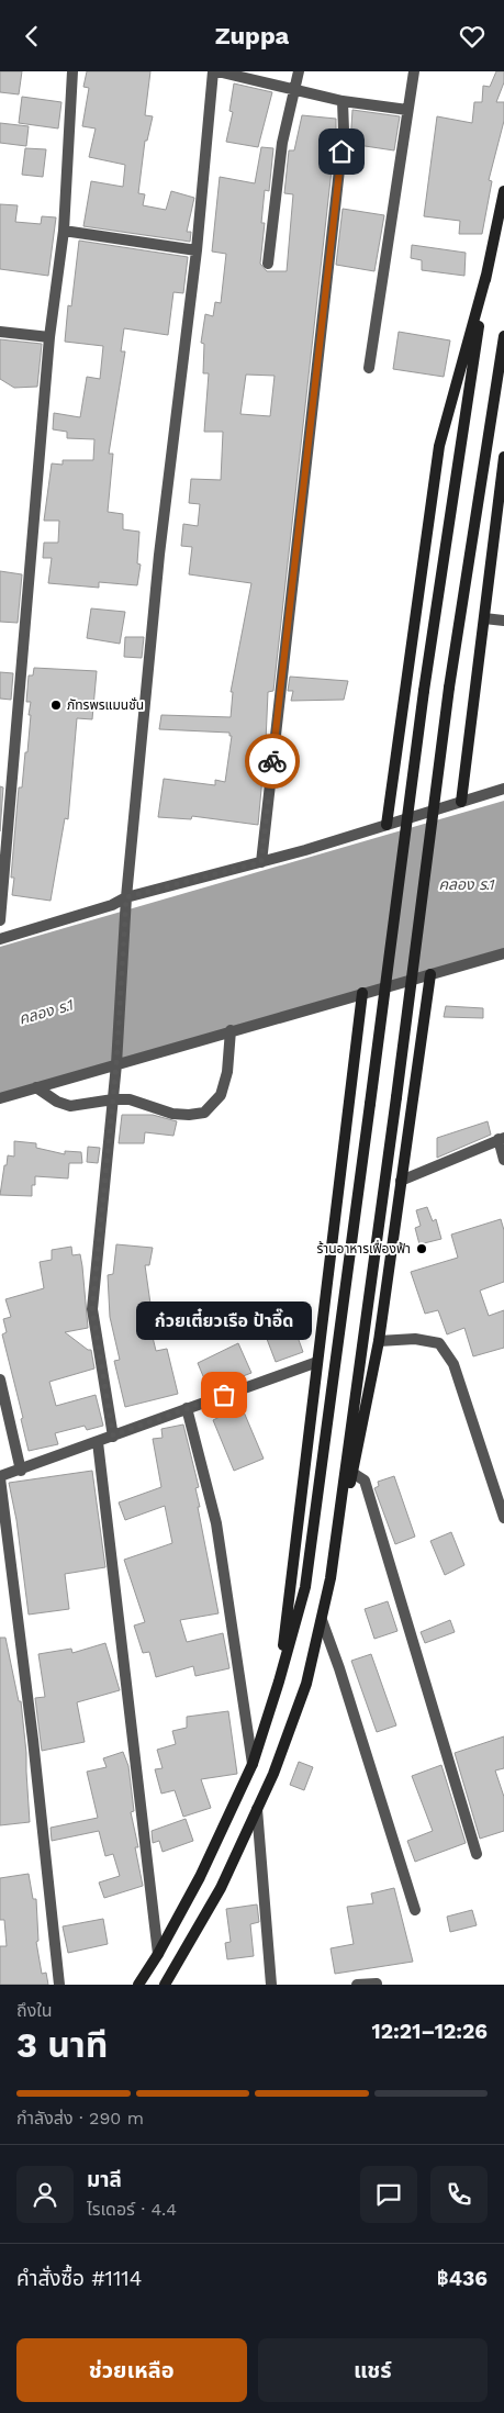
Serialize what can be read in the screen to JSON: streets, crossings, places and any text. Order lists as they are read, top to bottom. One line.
{"water":["คลอง ร.1"],"places":["ภัทรพรแมนชั่น","ร้านอาหารเฟื่องฟ้า","ก๋วยเตี๋ยวเรือ ป้าอี๊ด"],"page":{"header":"Zuppa","bubble":"ก๋วยเตี๋ยวเรือ ป้าอี๊ด","heading":["3 นาที","ถึงใน","12:21–12:26"],"panel":["มาลี","ไรเดอร์ · 4.4","คำสั่งซื้อ #1114","฿436"],"bar":"กำลังส่ง · 290 m","buttons":["ช่วยเหลือ","แชร์"]}}
